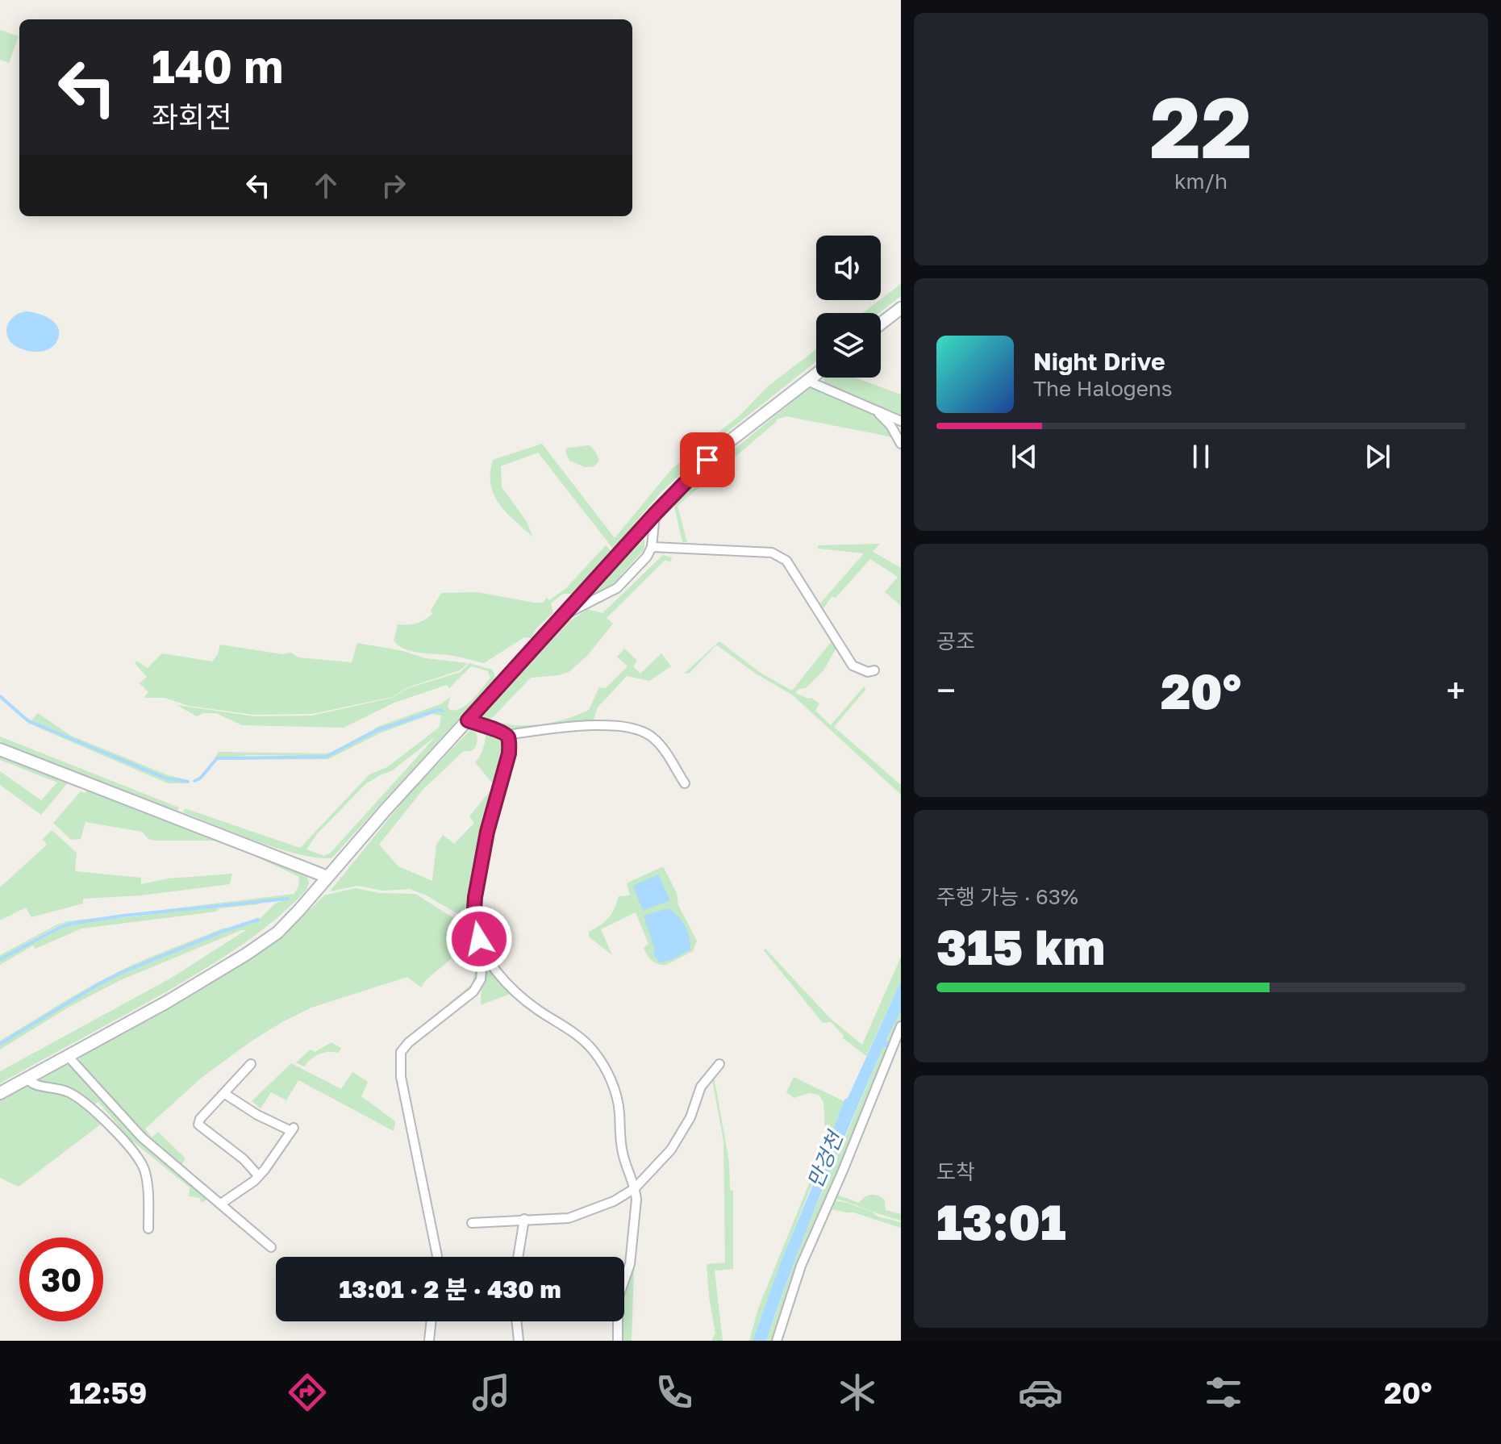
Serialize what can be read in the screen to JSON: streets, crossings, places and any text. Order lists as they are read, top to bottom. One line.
{"water":["만겅천"],"page":{"tile":[["22","km/h"],"공조",["주행 가능 · 63%","315 km"],["도착","13:01"]],"turn":["140 m","좌회전"],"song":["Night Drive","The Halogens"],"heat":["−","20°","+"],"limit":"30","trip":"13:01 · 2 분 · 430 m","tabs":["12:59","20°"]}}
